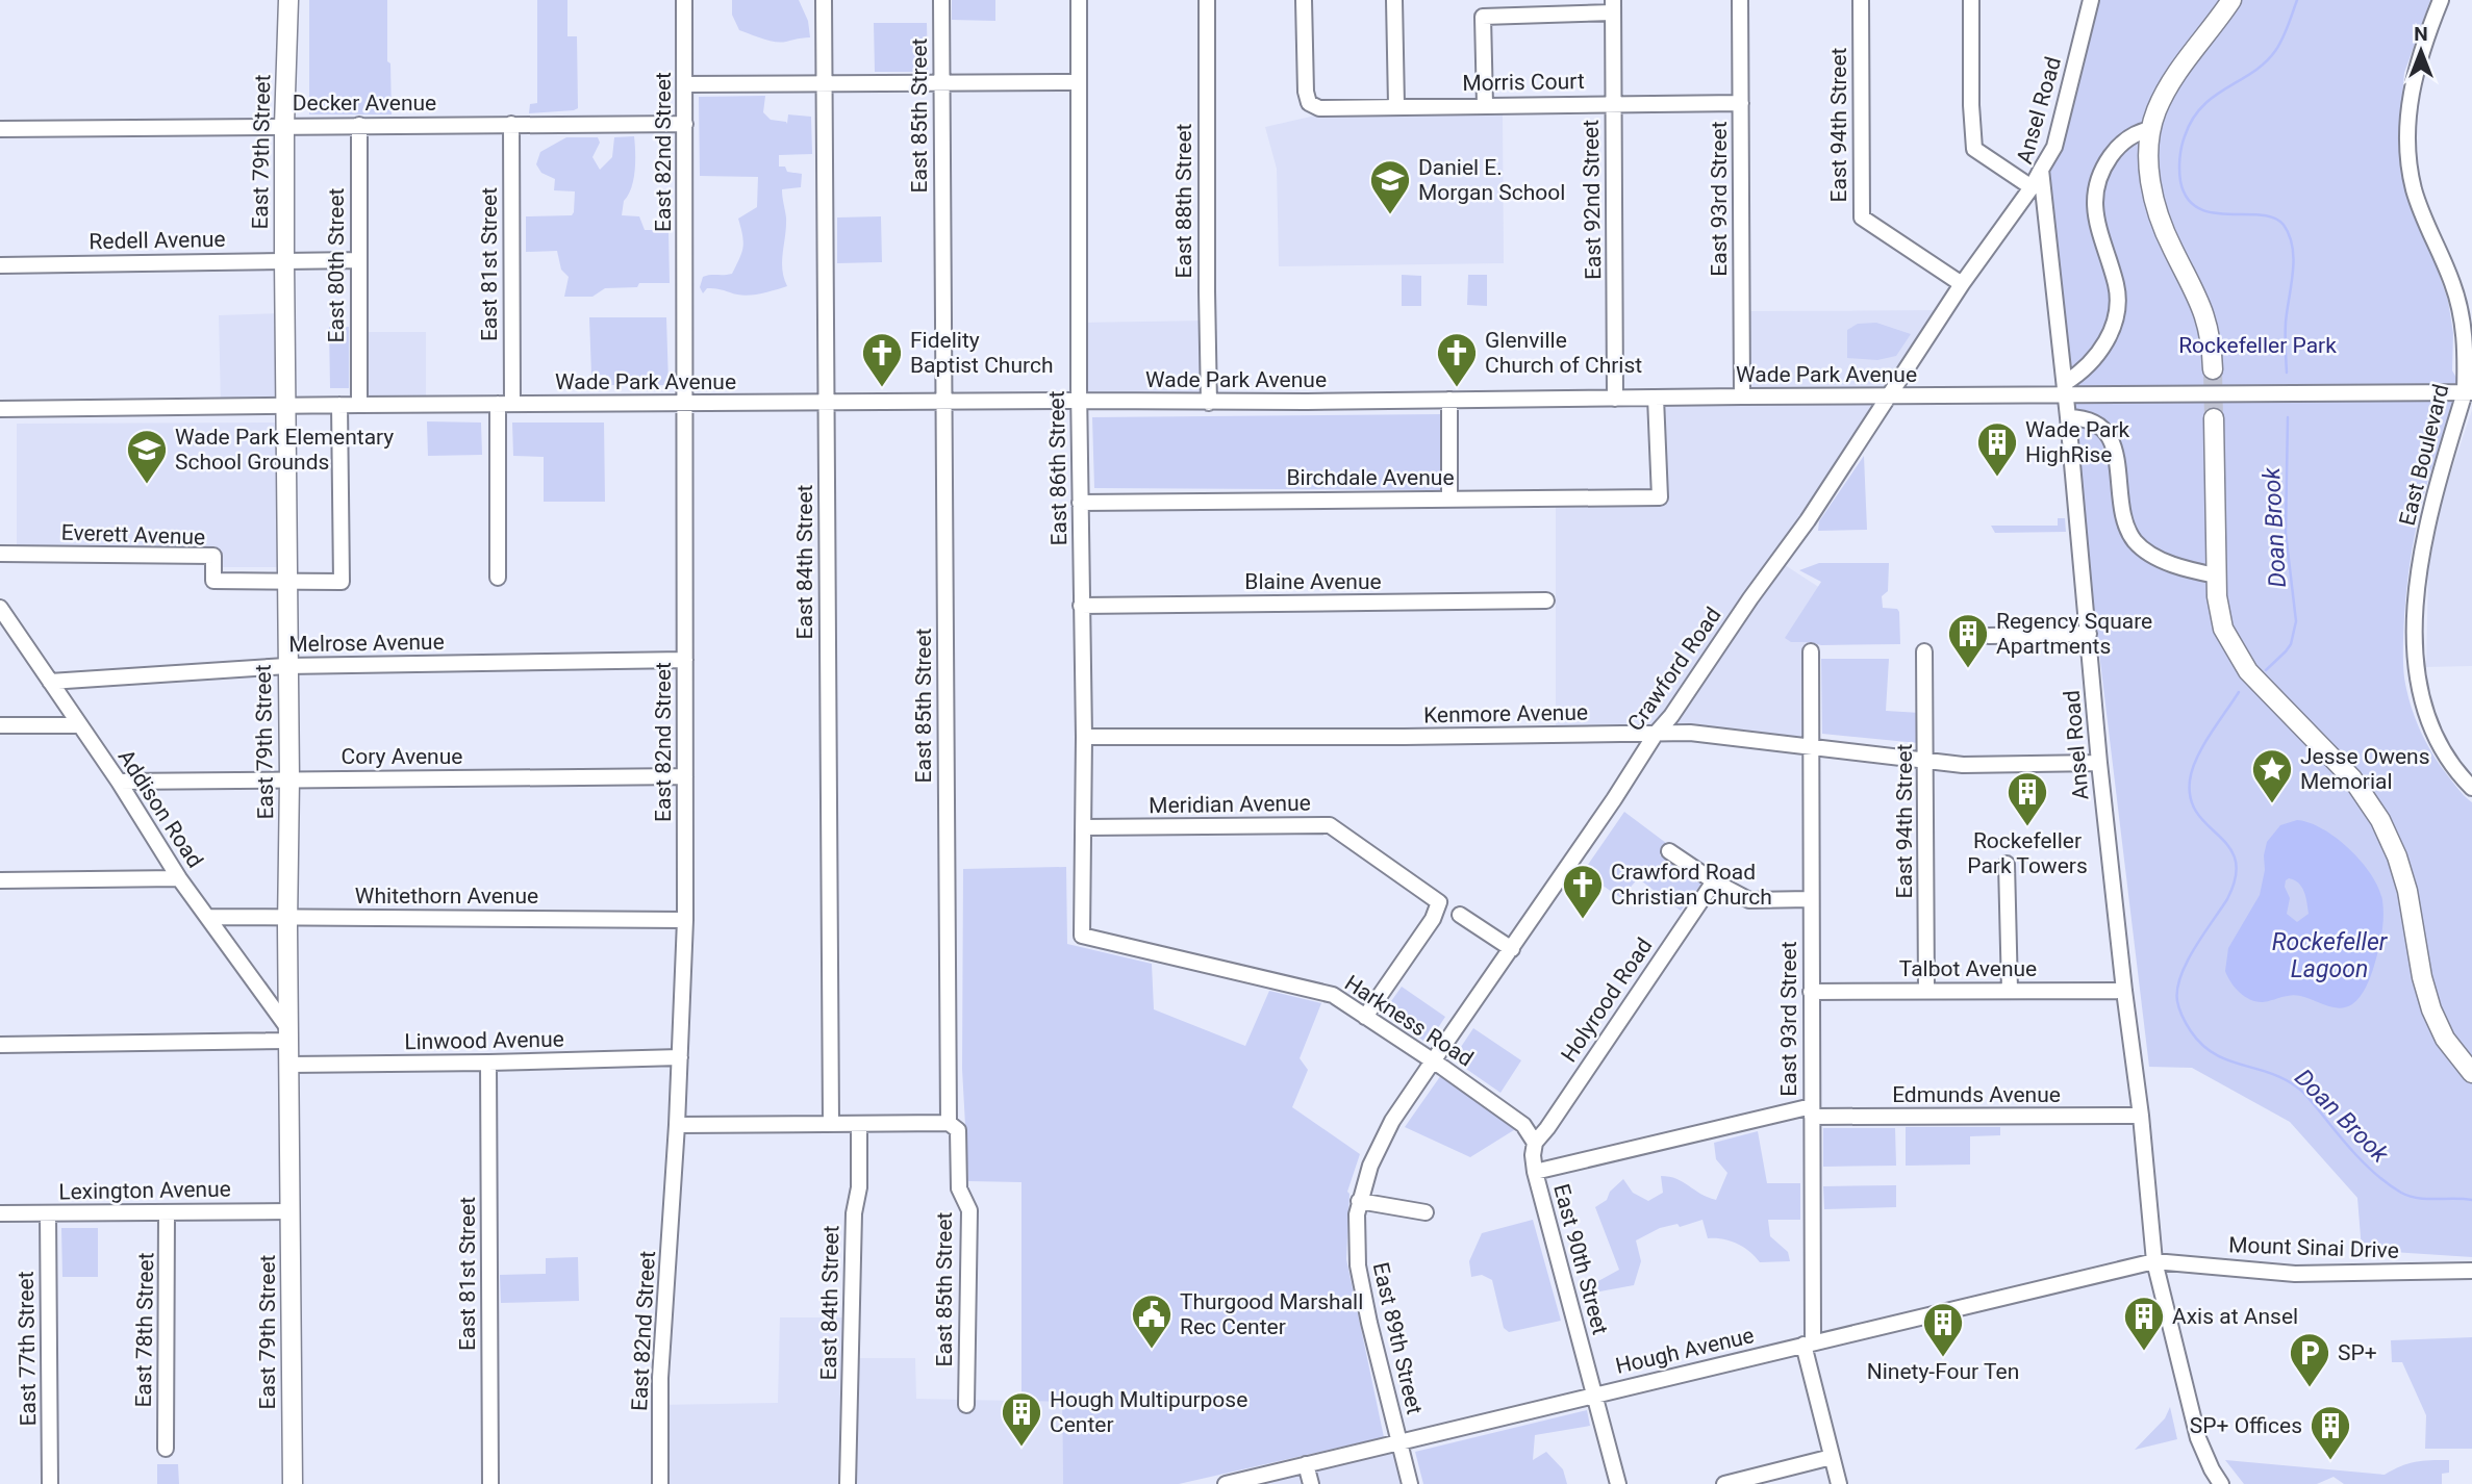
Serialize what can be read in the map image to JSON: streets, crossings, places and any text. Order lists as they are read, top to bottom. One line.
{"streets":{"main road":["East 79th Street"],"street":["Morris Court","Decker Avenue","Ansel Road","East 85th Street","East 94th Street","East 82nd Street","East 93rd Street","East 92nd Street","East 88th Street","Redell Avenue","East 81st Street","East 80th Street","Wade Park Avenue","East Boulevard","East 86th Street","Birchdale Avenue","Everett Avenue","East 84th Street","Blaine Avenue","Melrose Avenue","Crawford Road","Kenmore Avenue","Cory Avenue","Meridian Avenue","Addison Road","Whitethorn Avenue","Talbot Avenue","Holyrood Road","Harkness Road","Linwood Avenue","Edmunds Avenue","Lexington Avenue","Mount Sinai Drive","East 90th Street","East 78th Street","East 89th Street","East 77th Street","Hough Avenue"]},"crossings":[["Morris Court","East 93rd Street"],["Morris Court","East 92nd Street"],["Decker Avenue","East 79th Street"],["Decker Avenue","East 82nd Street"],["Decker Avenue","East 81st Street"],["Decker Avenue","East 80th Street"],["Ansel Road","Wade Park Avenue"],["Ansel Road","Crawford Road"],["Ansel Road","Kenmore Avenue"],["Ansel Road","Talbot Avenue"],["Ansel Road","Edmunds Avenue"],["Ansel Road","Mount Sinai Drive"],["Ansel Road","Hough Avenue"],["East 85th Street","Wade Park Avenue"],["East 94th Street","Crawford Road"],["East 94th Street","Kenmore Avenue"],["East 94th Street","Talbot Avenue"],["East 79th Street","Redell Avenue"],["East 79th Street","Wade Park Avenue"],["East 79th Street","Everett Avenue"],["East 79th Street","Melrose Avenue"],["East 79th Street","Cory Avenue"],["East 79th Street","Addison Road"],["East 79th Street","Whitethorn Avenue"],["East 79th Street","Linwood Avenue"],["East 79th Street","Lexington Avenue"],["East 82nd Street","Wade Park Avenue"],["East 82nd Street","Melrose Avenue"],["East 82nd Street","Cory Avenue"],["East 82nd Street","Whitethorn Avenue"],["East 82nd Street","Linwood Avenue"],["East 93rd Street","Wade Park Avenue"],["East 93rd Street","Kenmore Avenue"],["East 93rd Street","Talbot Avenue"],["East 93rd Street","Edmunds Avenue"],["East 93rd Street","Hough Avenue"],["East 92nd Street","Wade Park Avenue"],["East 88th Street","Wade Park Avenue"],["Redell Avenue","East 80th Street"],["East 81st Street","Wade Park Avenue"],["East 81st Street","Linwood Avenue"],["East 80th Street","Wade Park Avenue"],["Wade Park Avenue","East Boulevard"],["Wade Park Avenue","East 86th Street"],["Wade Park Avenue","Birchdale Avenue"],["Wade Park Avenue","East 84th Street"],["Wade Park Avenue","Crawford Road"],["East 86th Street","Birchdale Avenue"],["East 86th Street","Blaine Avenue"],["East 86th Street","Kenmore Avenue"],["East 86th Street","Meridian Avenue"],["East 86th Street","Harkness Road"],["Melrose Avenue","Addison Road"],["Crawford Road","Kenmore Avenue"],["Crawford Road","Harkness Road"],["Crawford Road","East 89th Street"],["Cory Avenue","Addison Road"],["Meridian Avenue","Harkness Road"],["Addison Road","Whitethorn Avenue"],["Holyrood Road","Harkness Road"],["Edmunds Avenue","East 90th Street"],["Lexington Avenue","East 78th Street"],["Lexington Avenue","East 77th Street"],["Mount Sinai Drive","Hough Avenue"],["East 90th Street","Hough Avenue"],["East 89th Street","Hough Avenue"]],"water":["Doan Brook","Rockefeller Lagoon"],"parks":["Rockefeller Park"],"places":{"school or university":["Daniel E. Morgan School","Wade Park Elementary School Grounds"],"church":["Fidelity Baptist Church","Glenville Church of Christ","Crawford Road Christian Church"],"building":["Wade Park HighRise","Regency Square Apartments","Rockefeller Park Towers","Axis at Ansel","Ninety-Four Ten","Hough Multipurpose Center","SP+ Offices"],"place":["Jesse Owens Memorial"],"public building":["Thurgood Marshall Rec Center"],"parking":["SP+"]},"north":"top"}
